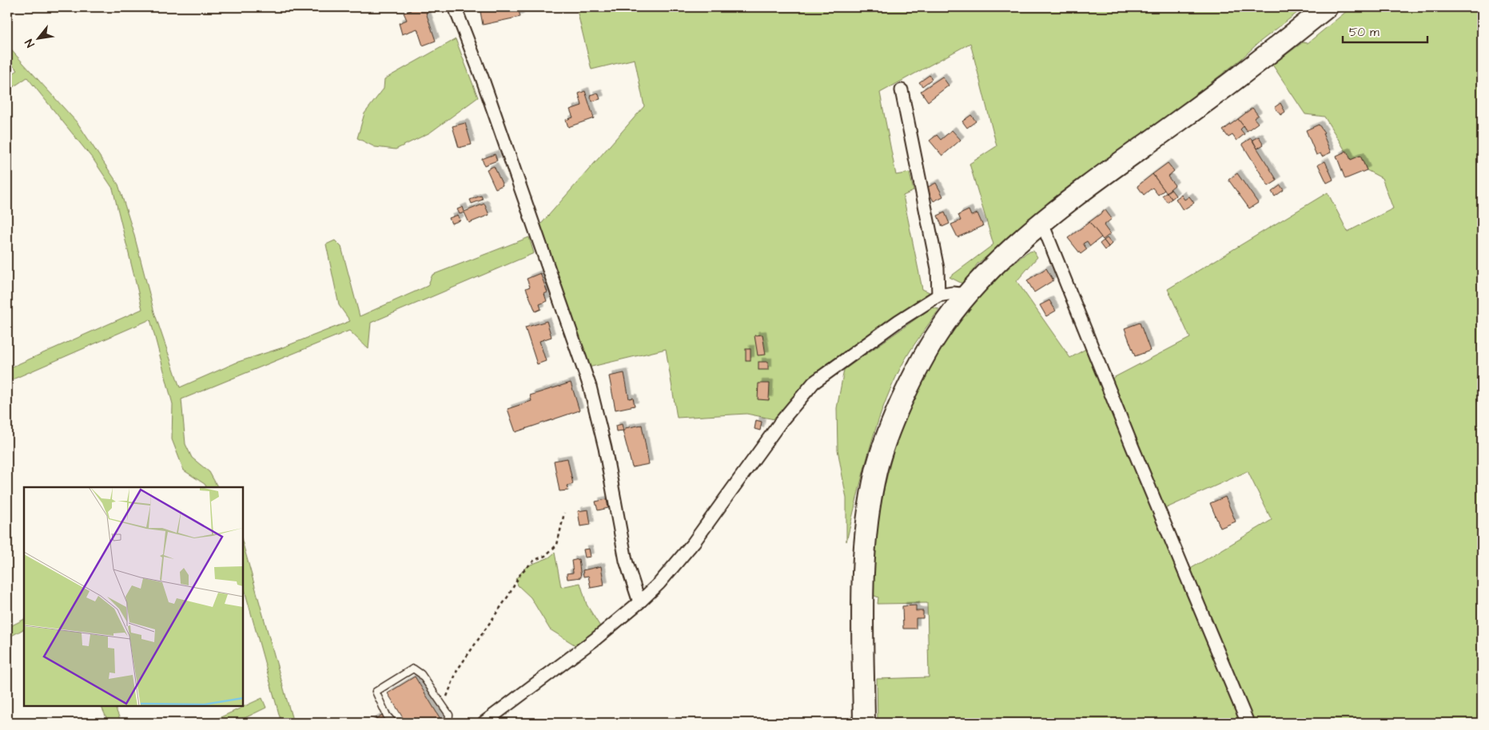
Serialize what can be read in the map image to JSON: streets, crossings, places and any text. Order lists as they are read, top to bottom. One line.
{"scale_bar":"50 m","north":"bottom left"}
